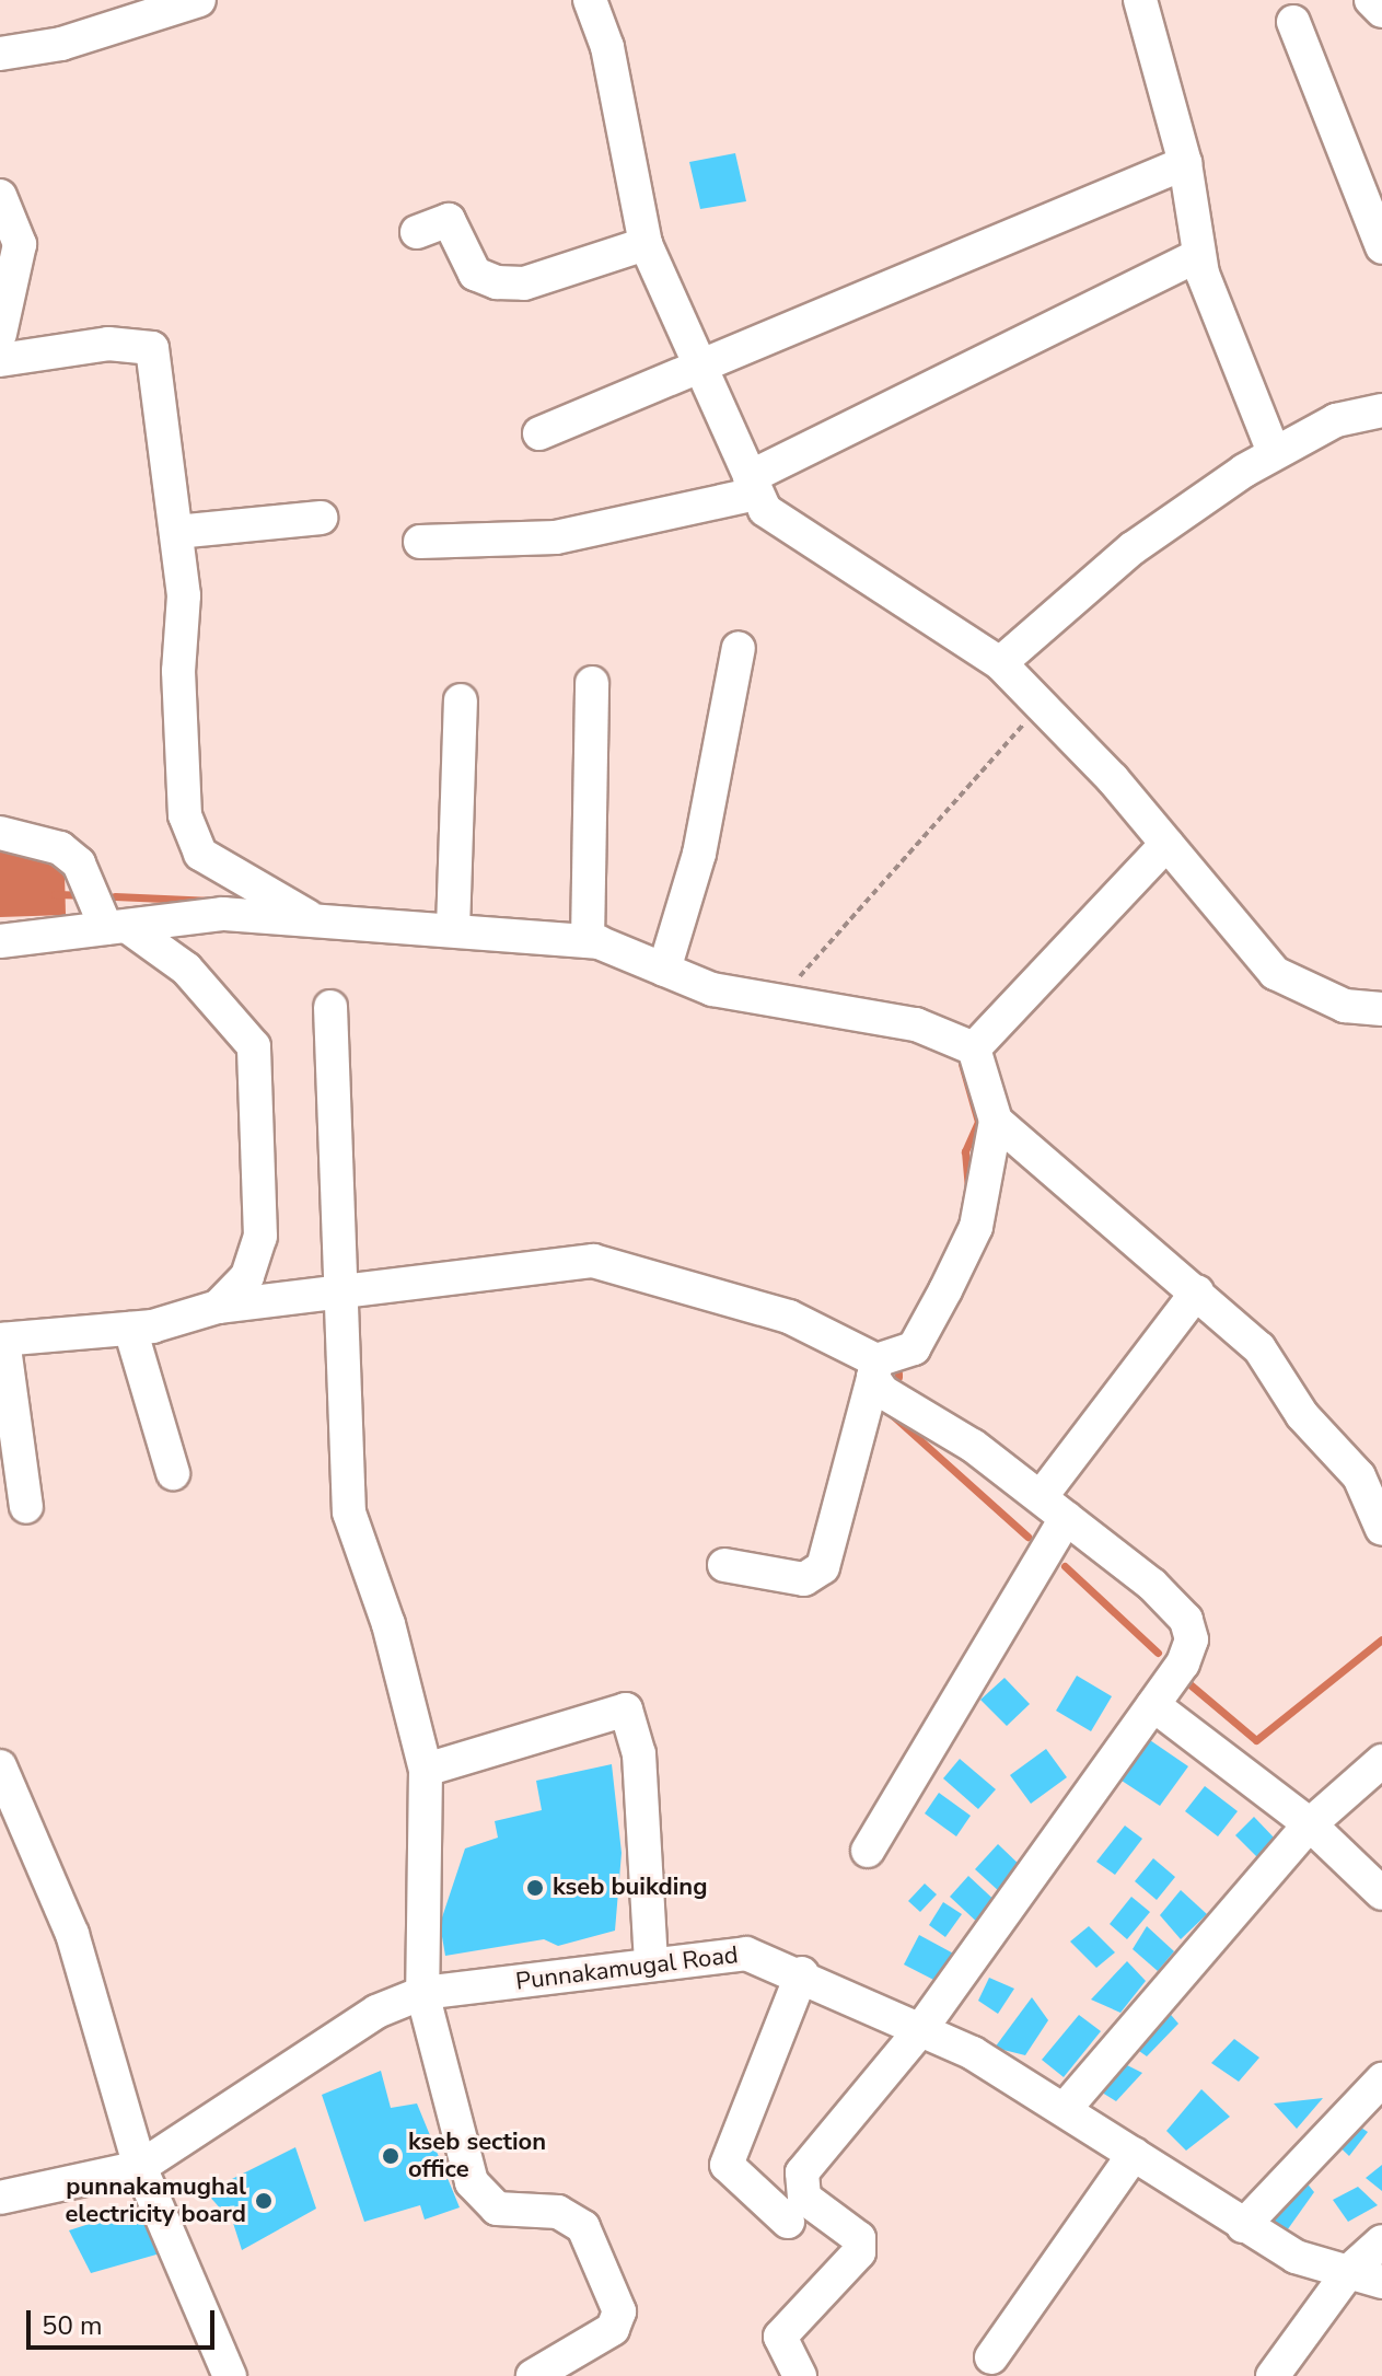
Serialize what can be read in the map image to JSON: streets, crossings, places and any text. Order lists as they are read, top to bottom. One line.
{"streets":{"street":["Punnakamugal Road"]},"places":["kseb buikding","kseb section office","punnakamughal electricity board"],"scale_bar":"50 m"}
